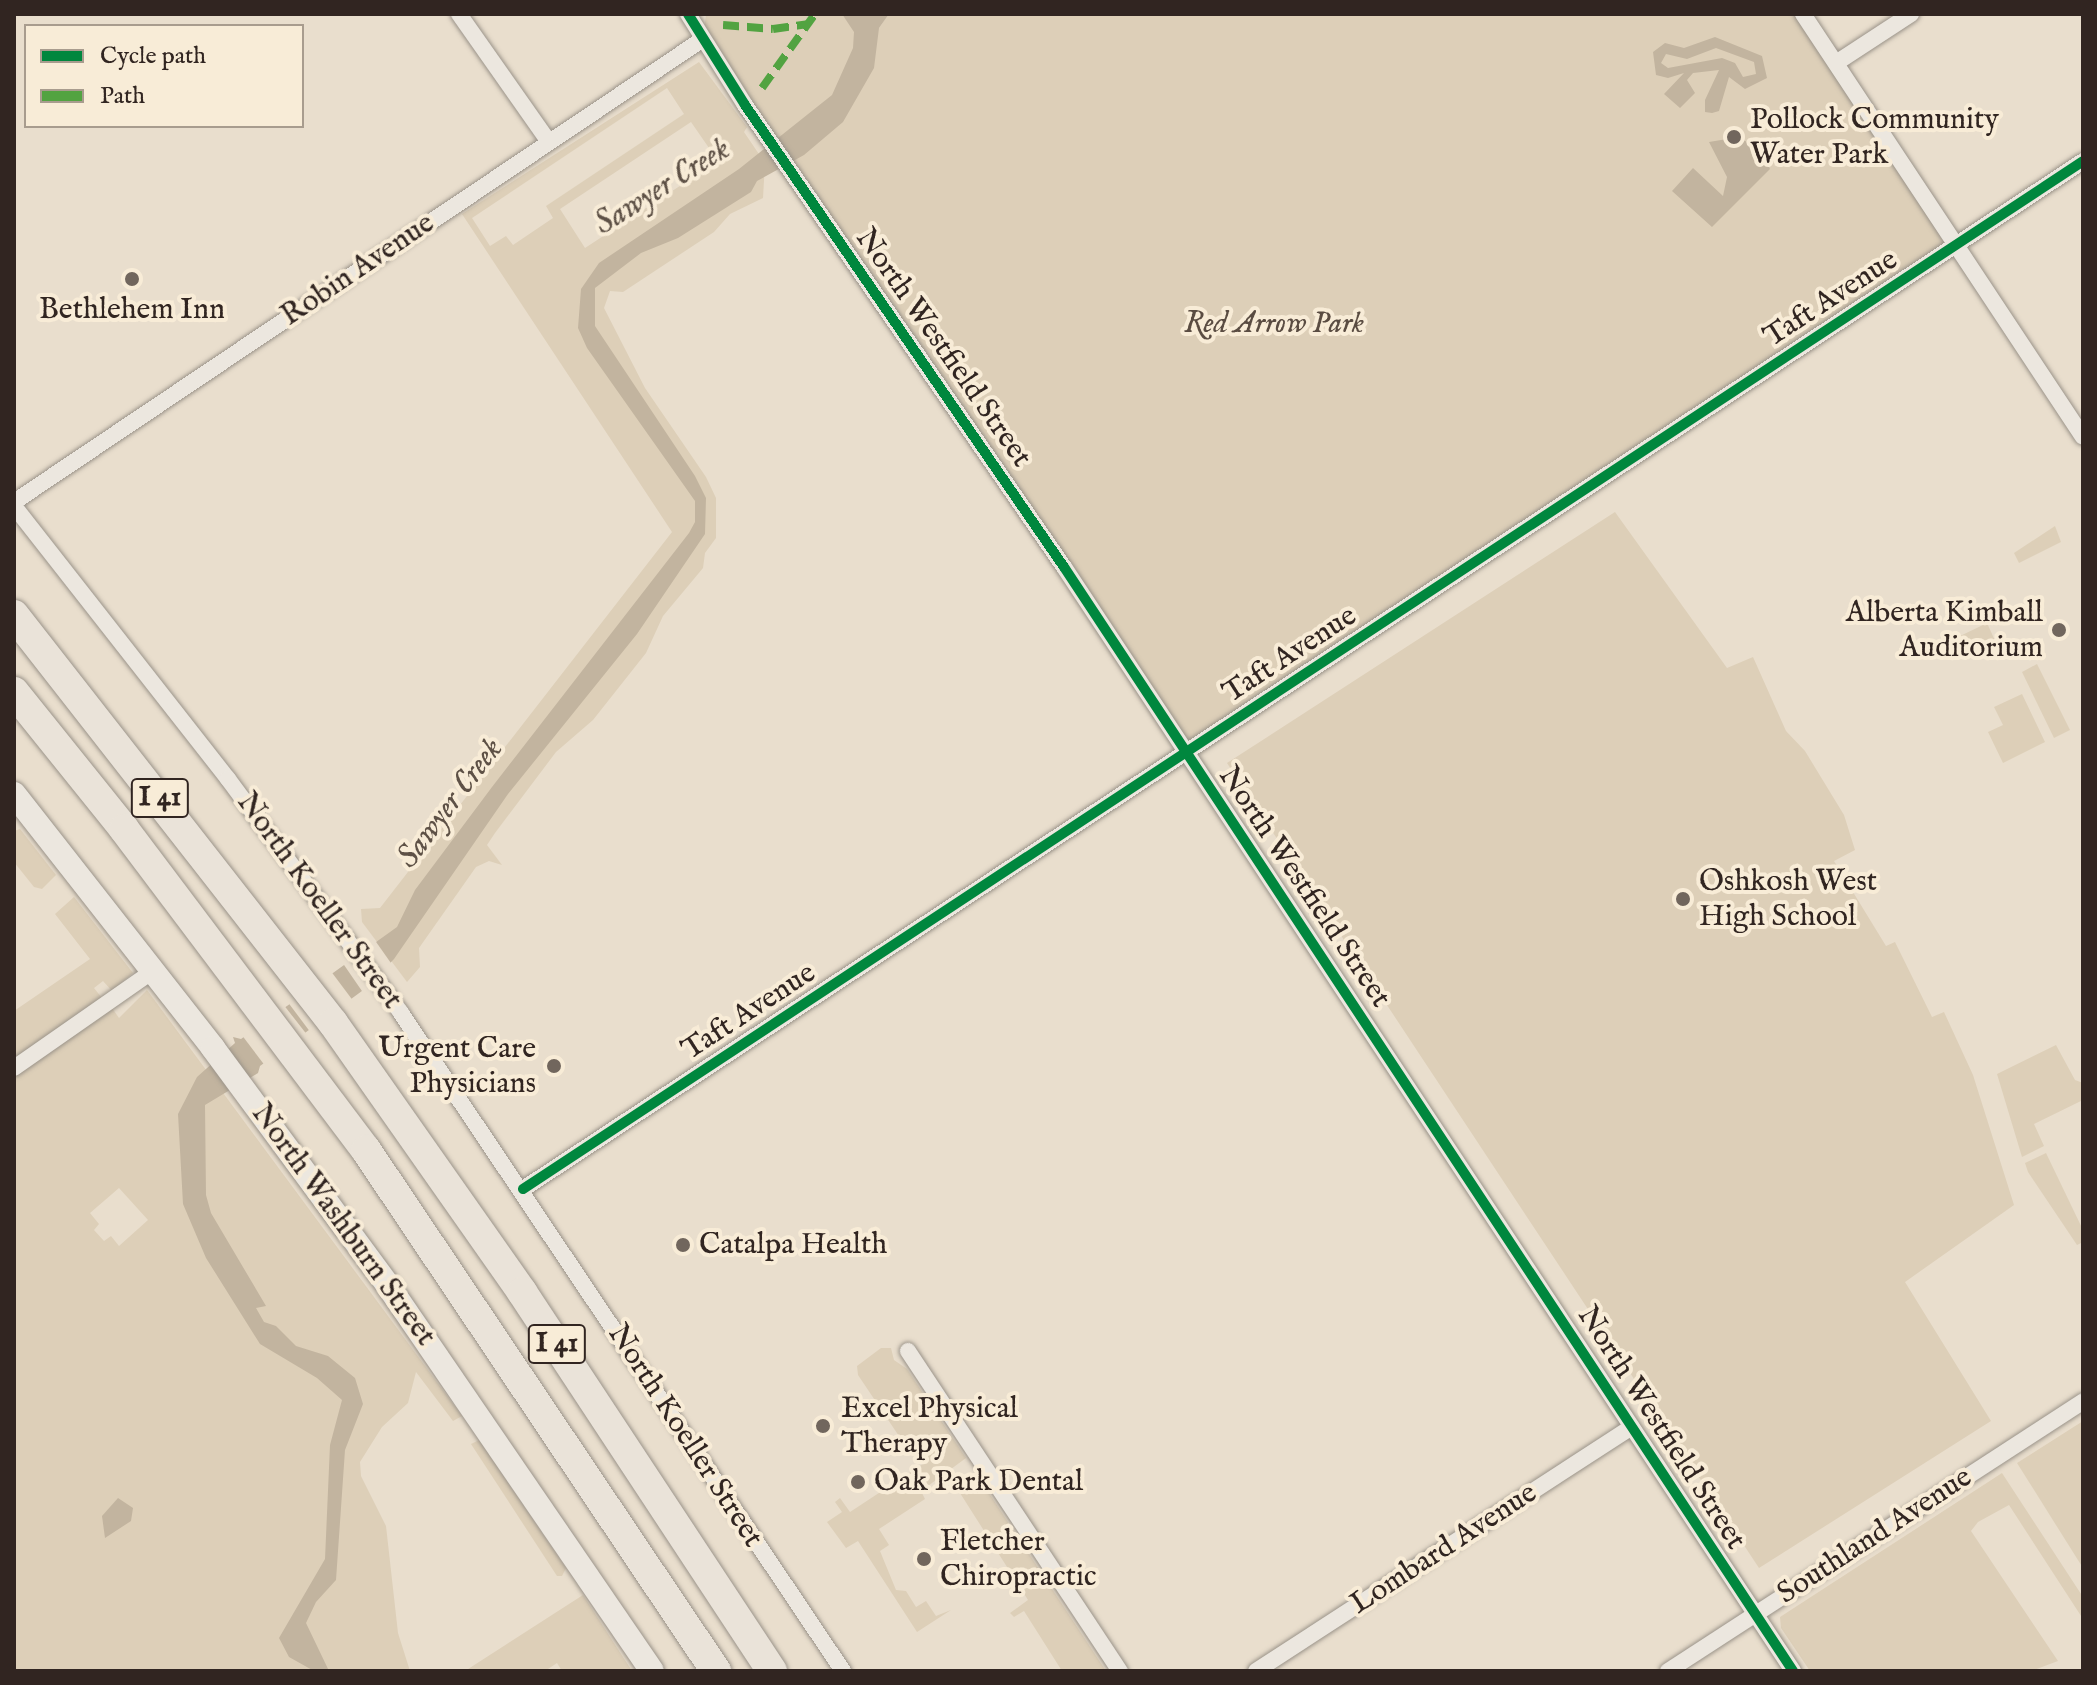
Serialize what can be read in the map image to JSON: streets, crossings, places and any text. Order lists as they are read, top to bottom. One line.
{"streets":{"highway":["I 41"],"street":["Robin Avenue","Taft Avenue","North Westfield Street","North Koeller Street","North Washburn Street","Southland Avenue","Lombard Avenue"]},"crossings":[["Robin Avenue","North Westfield Street"],["Robin Avenue","North Koeller Street"],["Taft Avenue","North Westfield Street"],["Taft Avenue","North Koeller Street"],["North Westfield Street","Southland Avenue"],["North Westfield Street","Lombard Avenue"]],"water":["Sawyer Creek"],"parks":["Red Arrow Park"],"places":["Pollock Community Water Park","Bethlehem Inn","Alberta Kimball Auditorium","Oshkosh West High School","Urgent Care Physicians","Catalpa Health","Excel Physical Therapy","Oak Park Dental","Fletcher Chiropractic"],"legend":["Cycle path","Path"]}
